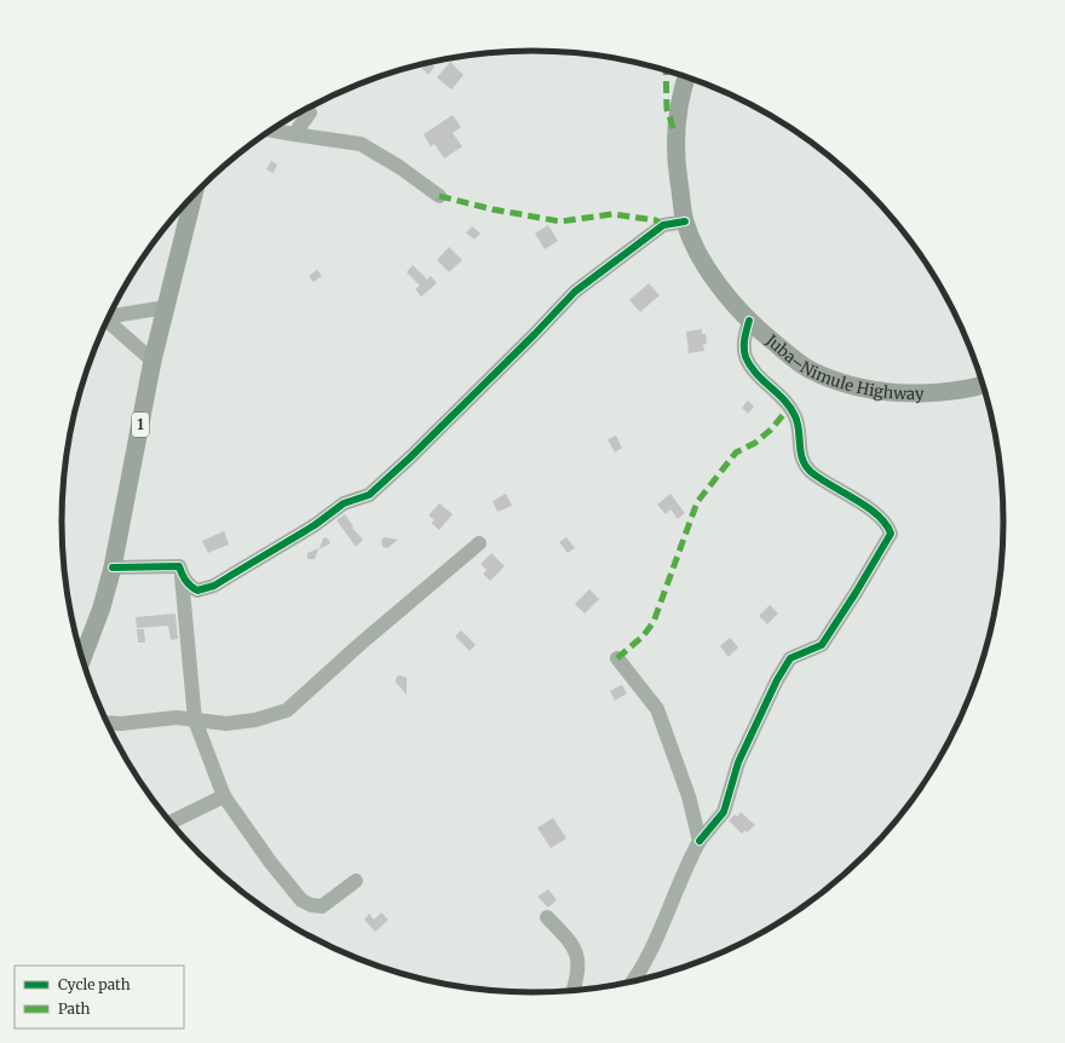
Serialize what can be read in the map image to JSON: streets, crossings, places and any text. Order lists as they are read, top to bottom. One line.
{"streets":{"main road":["Juba–Nimule Highway","1"]},"legend":["Cycle path","Path"]}
